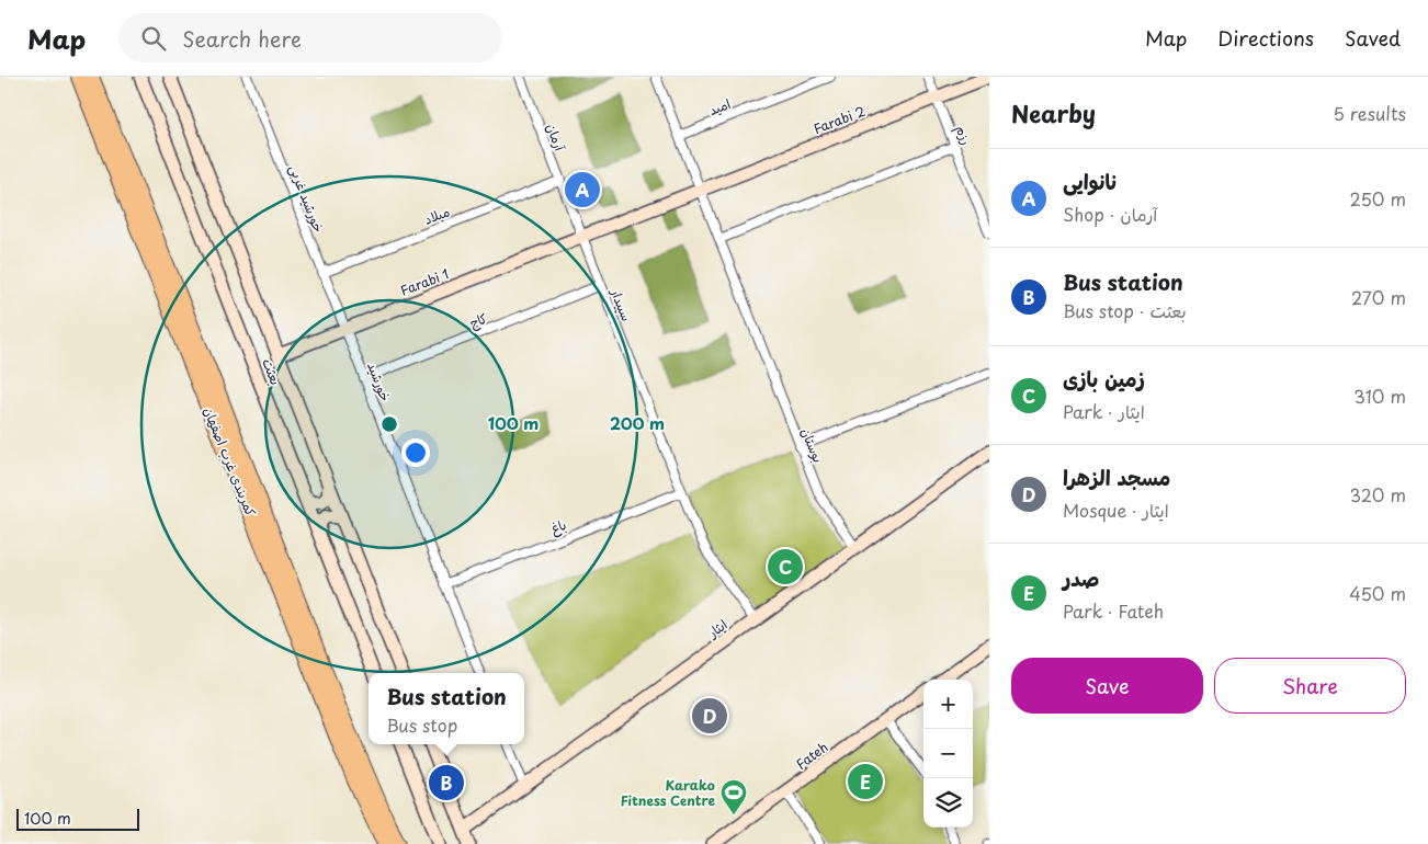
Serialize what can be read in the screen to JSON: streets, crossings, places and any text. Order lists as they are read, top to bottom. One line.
{"streets":{"highway":["کمربندی غرب اصفهان"],"street":["امید","Farabi 2","رزم","آرمان","خورشید غربی","میلاد","Farabi 1","سپیدار","کاج","بعثت","خورشید","بوستان","باغ","ایثار","Fateh"]},"crossings":[["امید","بوستان"],["Farabi 2","رزم"],["Farabi 2","آرمان"],["Farabi 2","Farabi 1"],["Farabi 2","سپیدار"],["Farabi 2","بوستان"],["آرمان","میلاد"],["آرمان","Farabi 1"],["آرمان","سپیدار"],["خورشید غربی","میلاد"],["خورشید غربی","Farabi 1"],["خورشید غربی","خورشید"],["Farabi 1","سپیدار"],["Farabi 1","بعثت"],["Farabi 1","خورشید"],["سپیدار","کاج"],["سپیدار","باغ"],["سپیدار","ایثار"],["کاج","خورشید"],["خورشید","باغ"],["بوستان","ایثار"]],"places":{"sports":["Karako Fitness Centre"]},"scale_bar":"100 m","page":{"header":"Map","search":"Search here","nav":["Map","Directions","Saved"],"heading":["Nearby","5 results"],"list":[{"mark":"A","name":"نانوایی","note":"Shop · آرمان","value":"250 m"},{"mark":"B","name":"Bus station","note":"Bus stop · بعثت","value":"270 m"},{"mark":"C","name":"زمین بازی","note":"Park · ایثار","value":"310 m"},{"mark":"D","name":"مسجد الزهرا","note":"Mosque · ایثار","value":"320 m"},{"mark":"E","name":"صدر","note":"Park · Fateh","value":"450 m"}],"pins":["A","C","D","E","B"],"buttons":["Save","Share"],"popup":["Bus station","Bus stop"],"map_buttons":["+","−"],"scale":"100 m"},"rings":["100 m","200 m"]}
